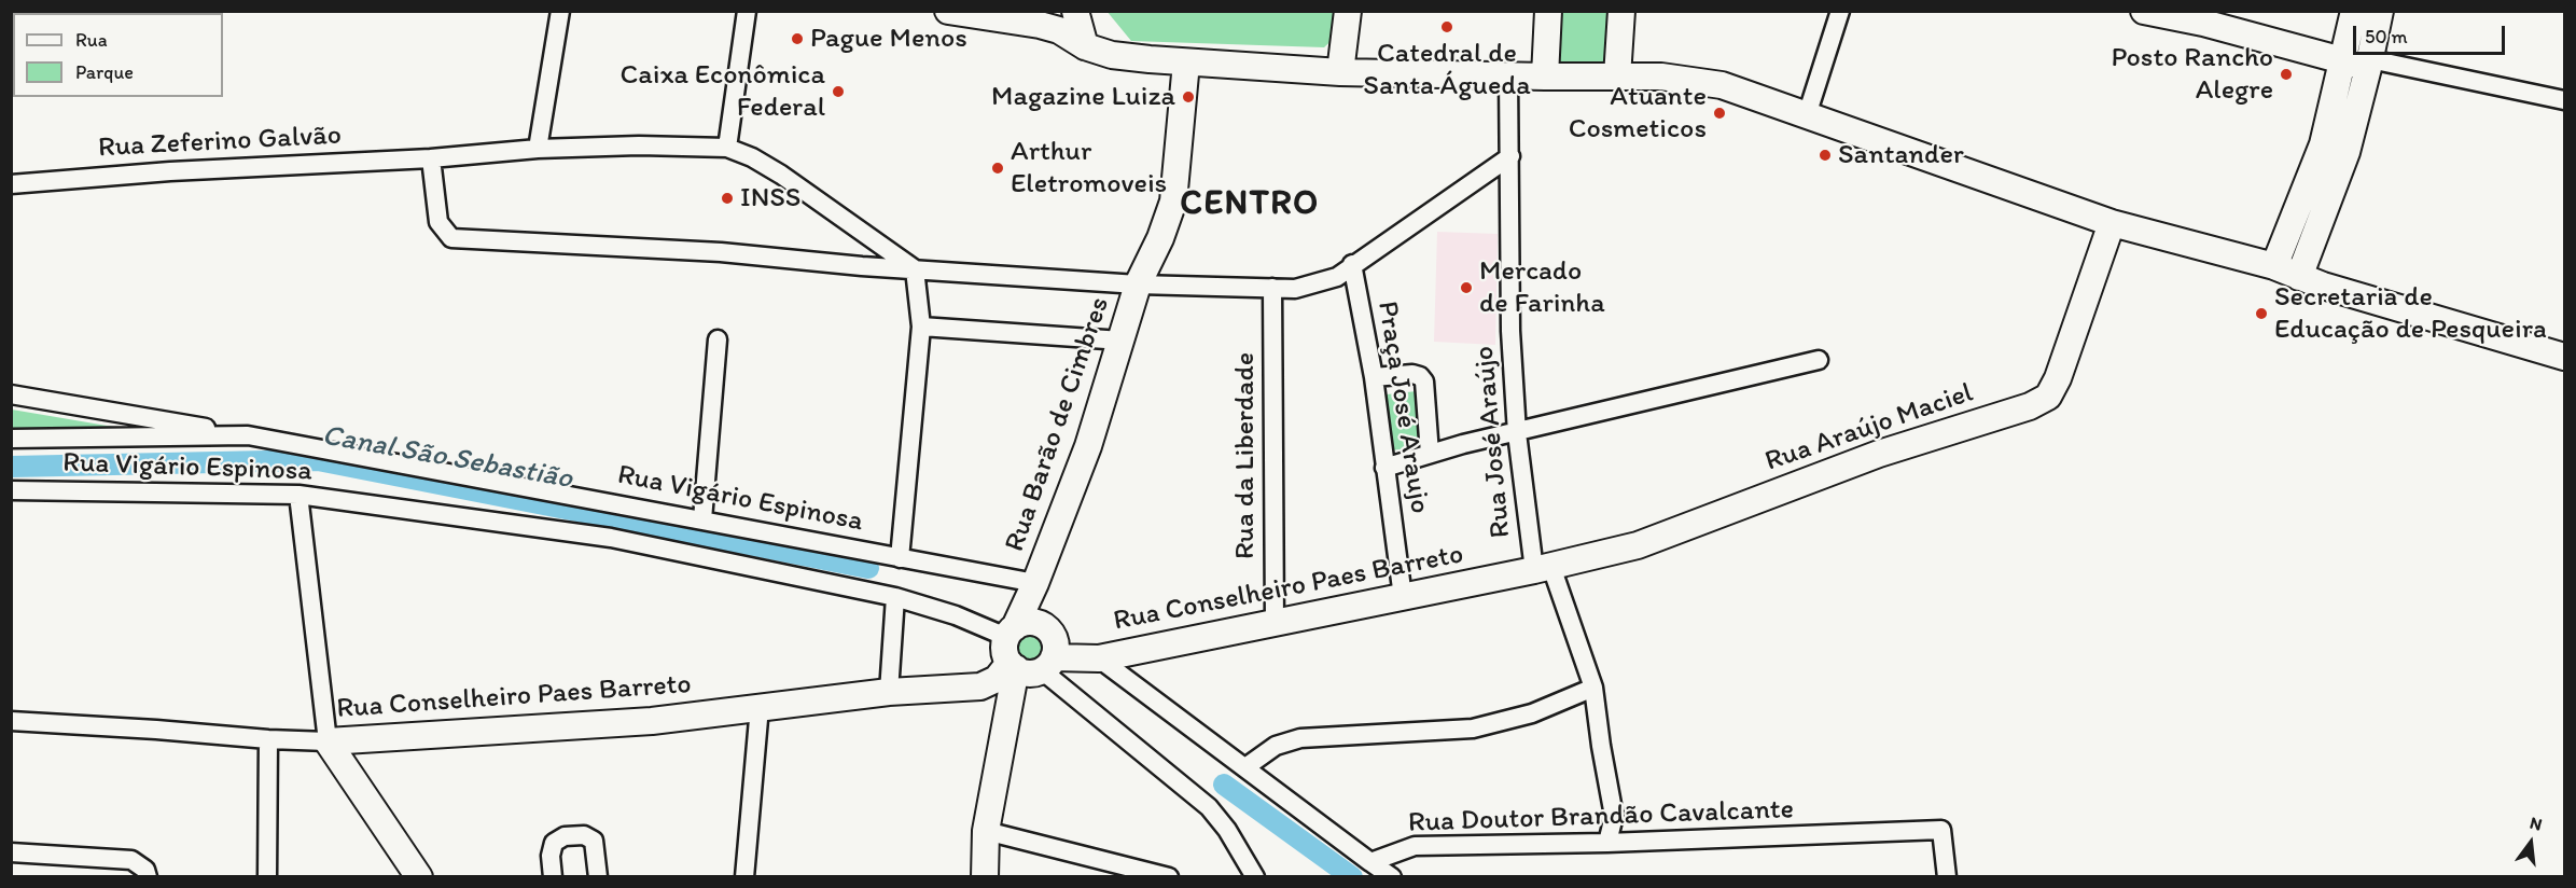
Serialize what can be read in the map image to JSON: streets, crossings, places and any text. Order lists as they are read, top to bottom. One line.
{"streets":{"main road":["Rua Barão de Cimbres","Rua Araújo Maciel","Rua Conselheiro Paes Barreto"],"street":["Rua Zeferino Galvão","Praça José Araujo","Rua José Araújo","Rua da Liberdade","Rua Vigário Espinosa","Rua Doutor Brandão Cavalcante"]},"crossings":[["Praça José Araujo","Rua Conselheiro Paes Barreto"],["Rua Barão de Cimbres","Rua Vigário Espinosa"],["Rua Barão de Cimbres","Rua Conselheiro Paes Barreto"],["Rua Araújo Maciel","Rua José Araújo"],["Rua Araújo Maciel","Rua Conselheiro Paes Barreto"],["Rua José Araújo","Rua Conselheiro Paes Barreto"],["Rua José Araújo","Rua Doutor Brandão Cavalcante"],["Rua da Liberdade","Rua Conselheiro Paes Barreto"],["Rua Vigário Espinosa","Rua Conselheiro Paes Barreto"]],"districts":["CENTRO"],"water":["Canal São Sebastião"],"places":["Catedral de Santa Águeda","Pague Menos","Posto Rancho Alegre","Caixa Econômica Federal","Magazine Luiza","Atuante Cosmeticos","Santander","Arthur Eletromoveis","INSS","Mercado de Farinha","Secretaria de Educação de Pesqueira"],"legend":["Rua","Parque"],"scale_bar":"50 m","north":"top"}
